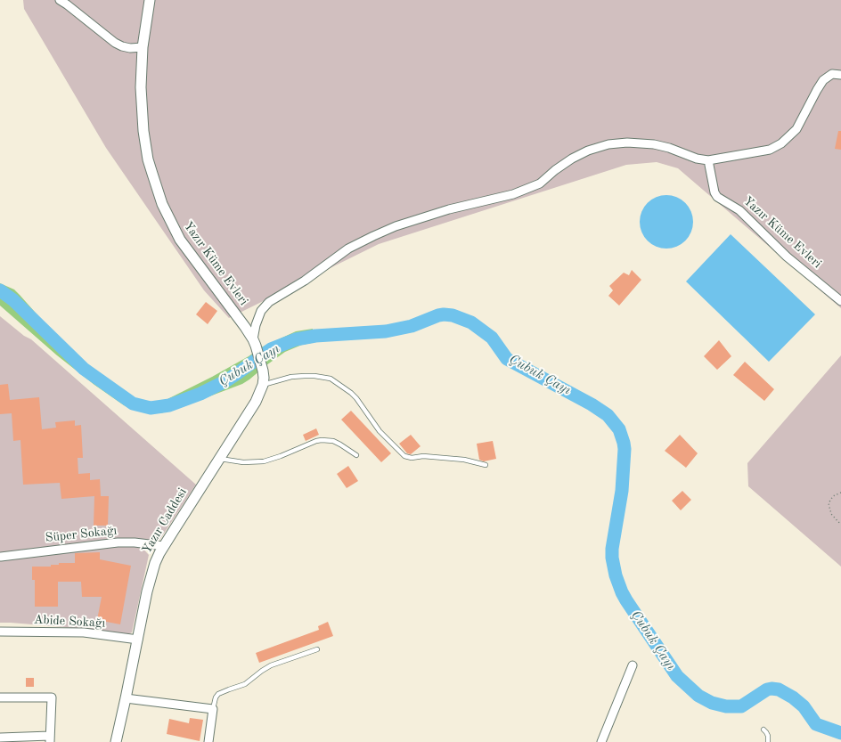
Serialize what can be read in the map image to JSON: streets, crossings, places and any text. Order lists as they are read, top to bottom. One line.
{"streets":{"street":["Yazır Küme Evleri","Yazır Caddesi","Süper Sokağı","Abide Sokağı"]},"crossings":[["Yazır Küme Evleri","Yazır Caddesi"],["Yazır Caddesi","Süper Sokağı"],["Yazır Caddesi","Abide Sokağı"]],"water":["Çubuk Çayı"]}
